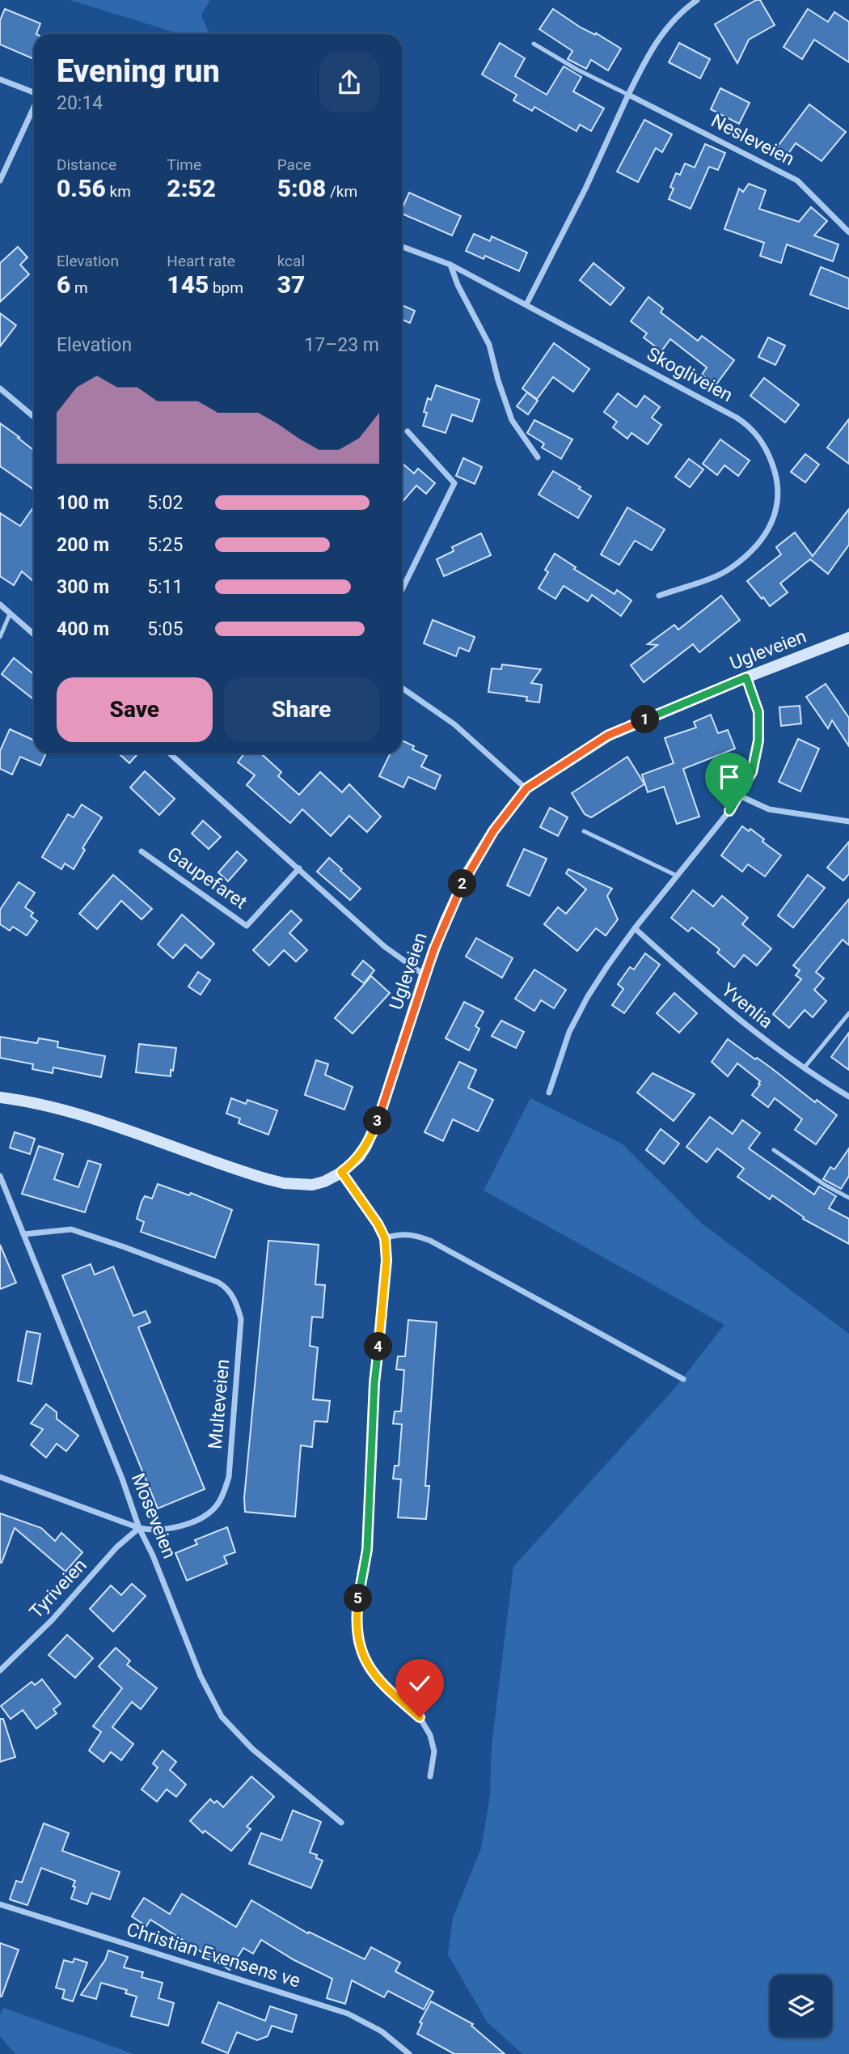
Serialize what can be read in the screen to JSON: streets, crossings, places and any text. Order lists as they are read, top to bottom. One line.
{"streets":{"street":["Nesleveien","Skogliveien","Ugleveien","Gaupefaret","Yvenlia","Multeveien","Moseveien","Tyriveien","Christian Evensens ve"]},"crossings":[["Multeveien","Moseveien"],["Multeveien","Tyriveien"],["Moseveien","Tyriveien"]],"page":{"heading":["Evening run","20:14"],"stats":[["Distance","0.56 km"],["Time","2:52"],["Pace","5:08 /km"],["Elevation","6 m"],["Heart rate","145 bpm"],["kcal","37"]],"chart":["Elevation","17–23 m"],"list":[{"name":"100 m","note":"5:02"},{"name":"200 m","note":"5:25"},{"name":"300 m","note":"5:11"},{"name":"400 m","note":"5:05"}],"buttons":["Save","Share"],"pins":["1","2","3","4","5"]}}
